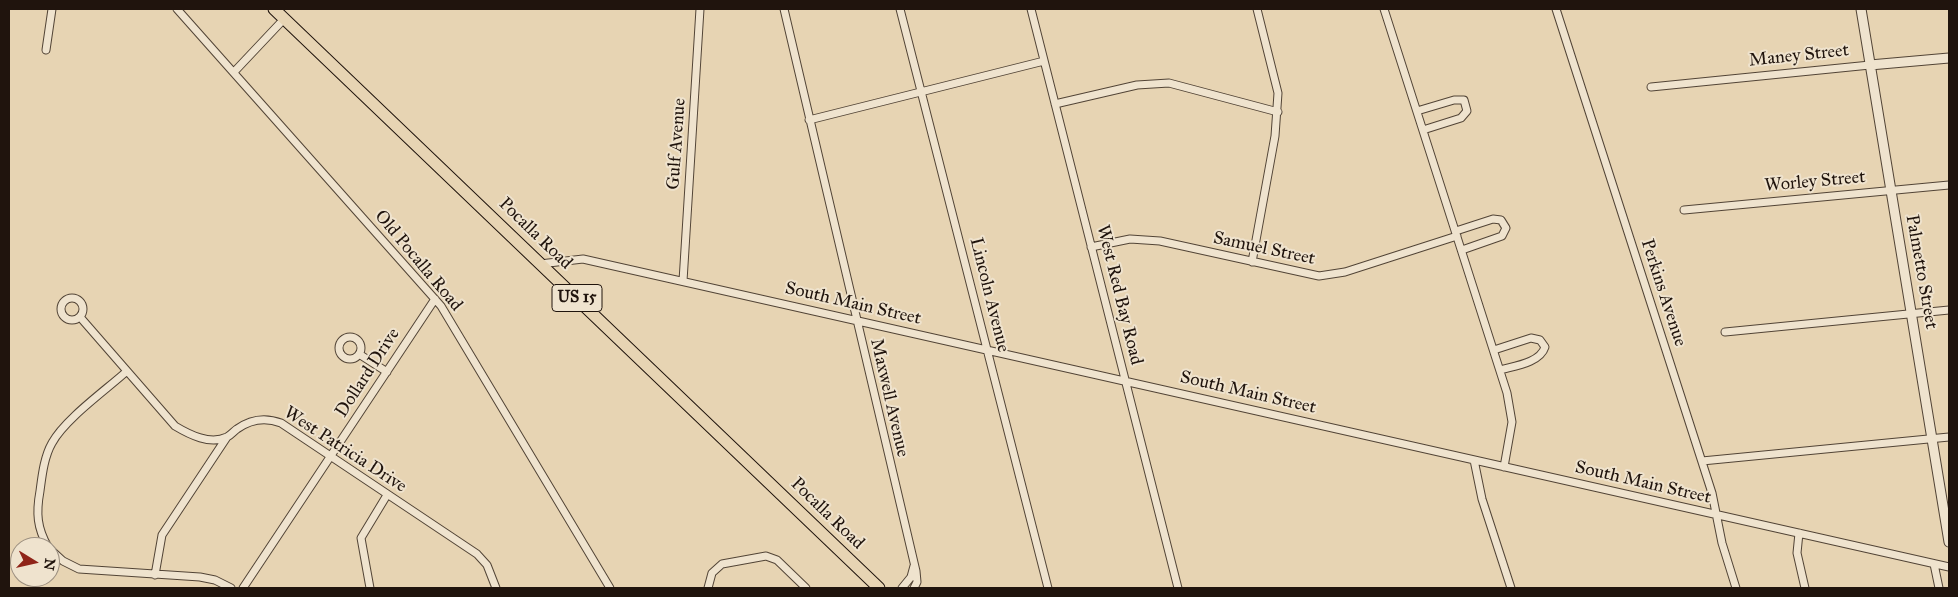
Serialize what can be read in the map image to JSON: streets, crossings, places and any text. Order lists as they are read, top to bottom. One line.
{"streets":{"main road":["Pocalla Road","US 15"],"street":["Maney Street","Gulf Avenue","Worley Street","Samuel Street","Old Pocalla Road","Palmetto Street","Perkins Avenue","Lincoln Avenue","West Red Bay Road","South Main Street","Dollard Drive","Maxwell Avenue","West Patricia Drive"]},"crossings":[["Maney Street","Palmetto Street"],["Gulf Avenue","South Main Street"],["Worley Street","Palmetto Street"],["Pocalla Road","South Main Street"],["Samuel Street","West Red Bay Road"],["Old Pocalla Road","Dollard Drive"],["Perkins Avenue","South Main Street"],["Lincoln Avenue","South Main Street"],["West Red Bay Road","South Main Street"],["South Main Street","Maxwell Avenue"],["Dollard Drive","West Patricia Drive"]],"north":"right"}
